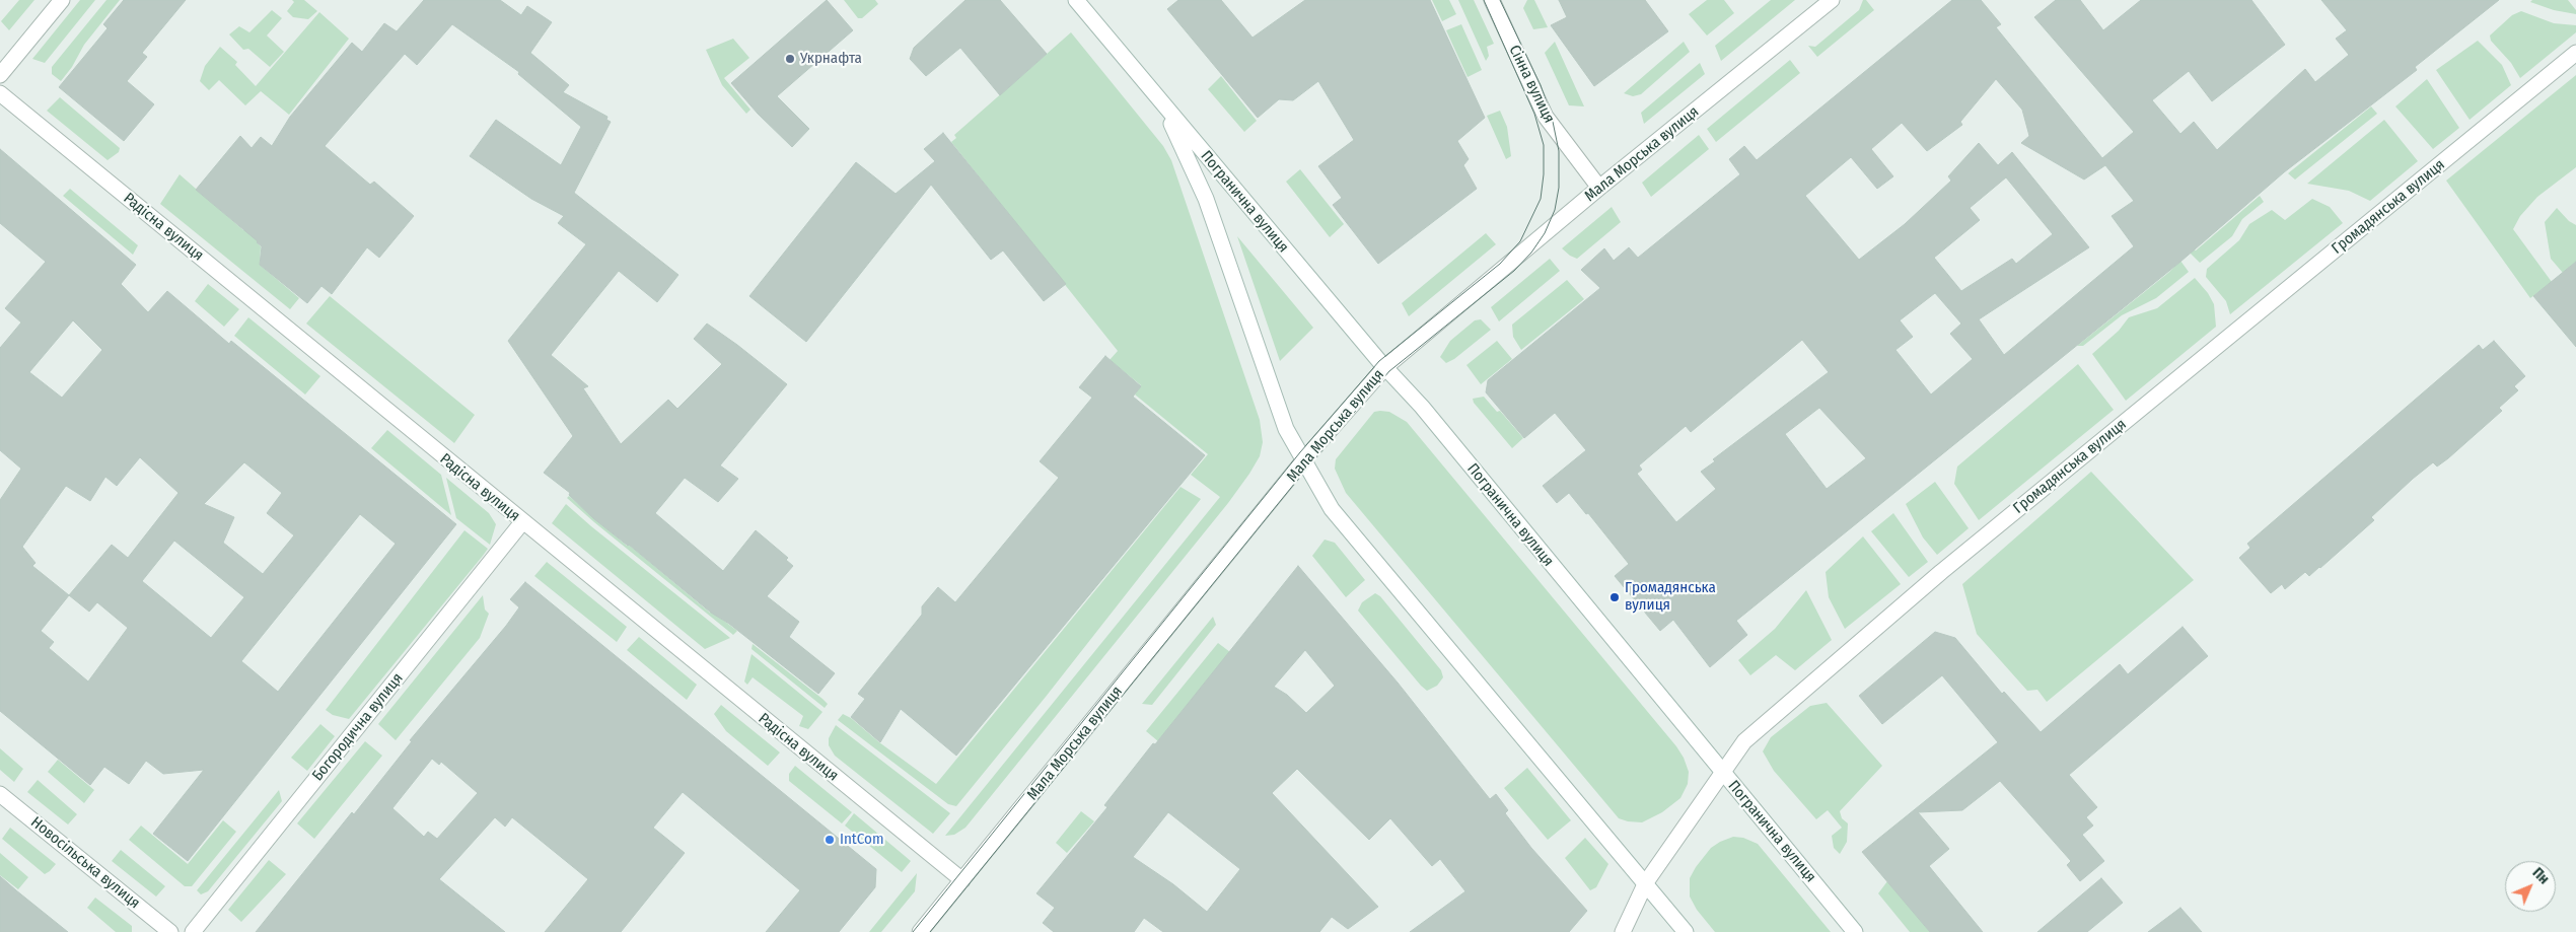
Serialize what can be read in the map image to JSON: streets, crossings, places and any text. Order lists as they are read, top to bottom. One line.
{"streets":{"street":["Сінна вулиця","Мала Морська вулиця","Погранична вулиця","Громадянська вулиця","Радісна вулиця","Богородична вулиця","Новосільська вулиця"]},"crossings":[["Сінна вулиця","Мала Морська вулиця"],["Мала Морська вулиця","Погранична вулиця"],["Мала Морська вулиця","Радісна вулиця"],["Погранична вулиця","Громадянська вулиця"],["Радісна вулиця","Богородична вулиця"]],"places":["Укрнафта","Громадянська вулиця","IntCom"],"north":"top right"}
